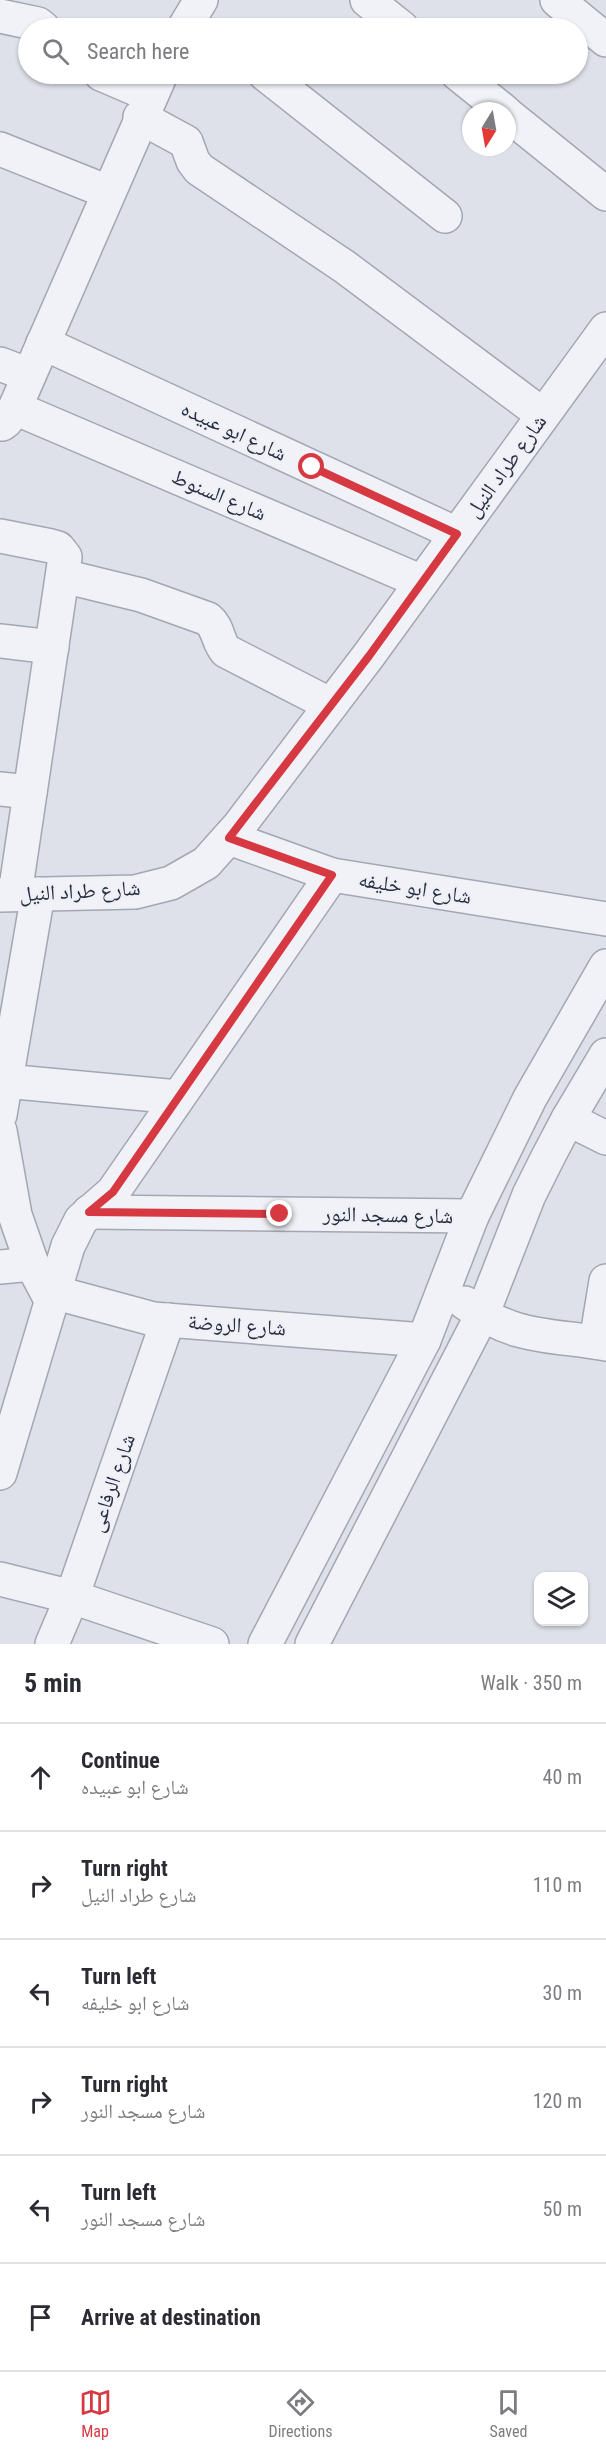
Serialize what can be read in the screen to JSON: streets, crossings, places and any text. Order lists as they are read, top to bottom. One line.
{"streets":{"street":["شارع ابو عبيده","شارع طراد النيل","شارع السنوط","شارع ابو خليفه","شارع مسجد النور","شارع الروضة","شارع الرفاعى"]},"crossings":[["شارع ابو عبيده","شارع طراد النيل"],["شارع طراد النيل","شارع السنوط"],["شارع طراد النيل","شارع ابو خليفه"],["شارع الروضة","شارع الرفاعى"]],"north":"bottom","page":{"search":"Search here","heading":["5 min","Walk · 350 m"],"list":[["Continue","شارع ابو عبيده","40 m"],["Turn right","شارع طراد النيل","110 m"],["Turn left","شارع ابو خليفه","30 m"],["Turn right","شارع مسجد النور","120 m"],["Turn left","شارع مسجد النور","50 m"],"Arrive at destination"],"nav":["Map","Directions","Saved"]}}
